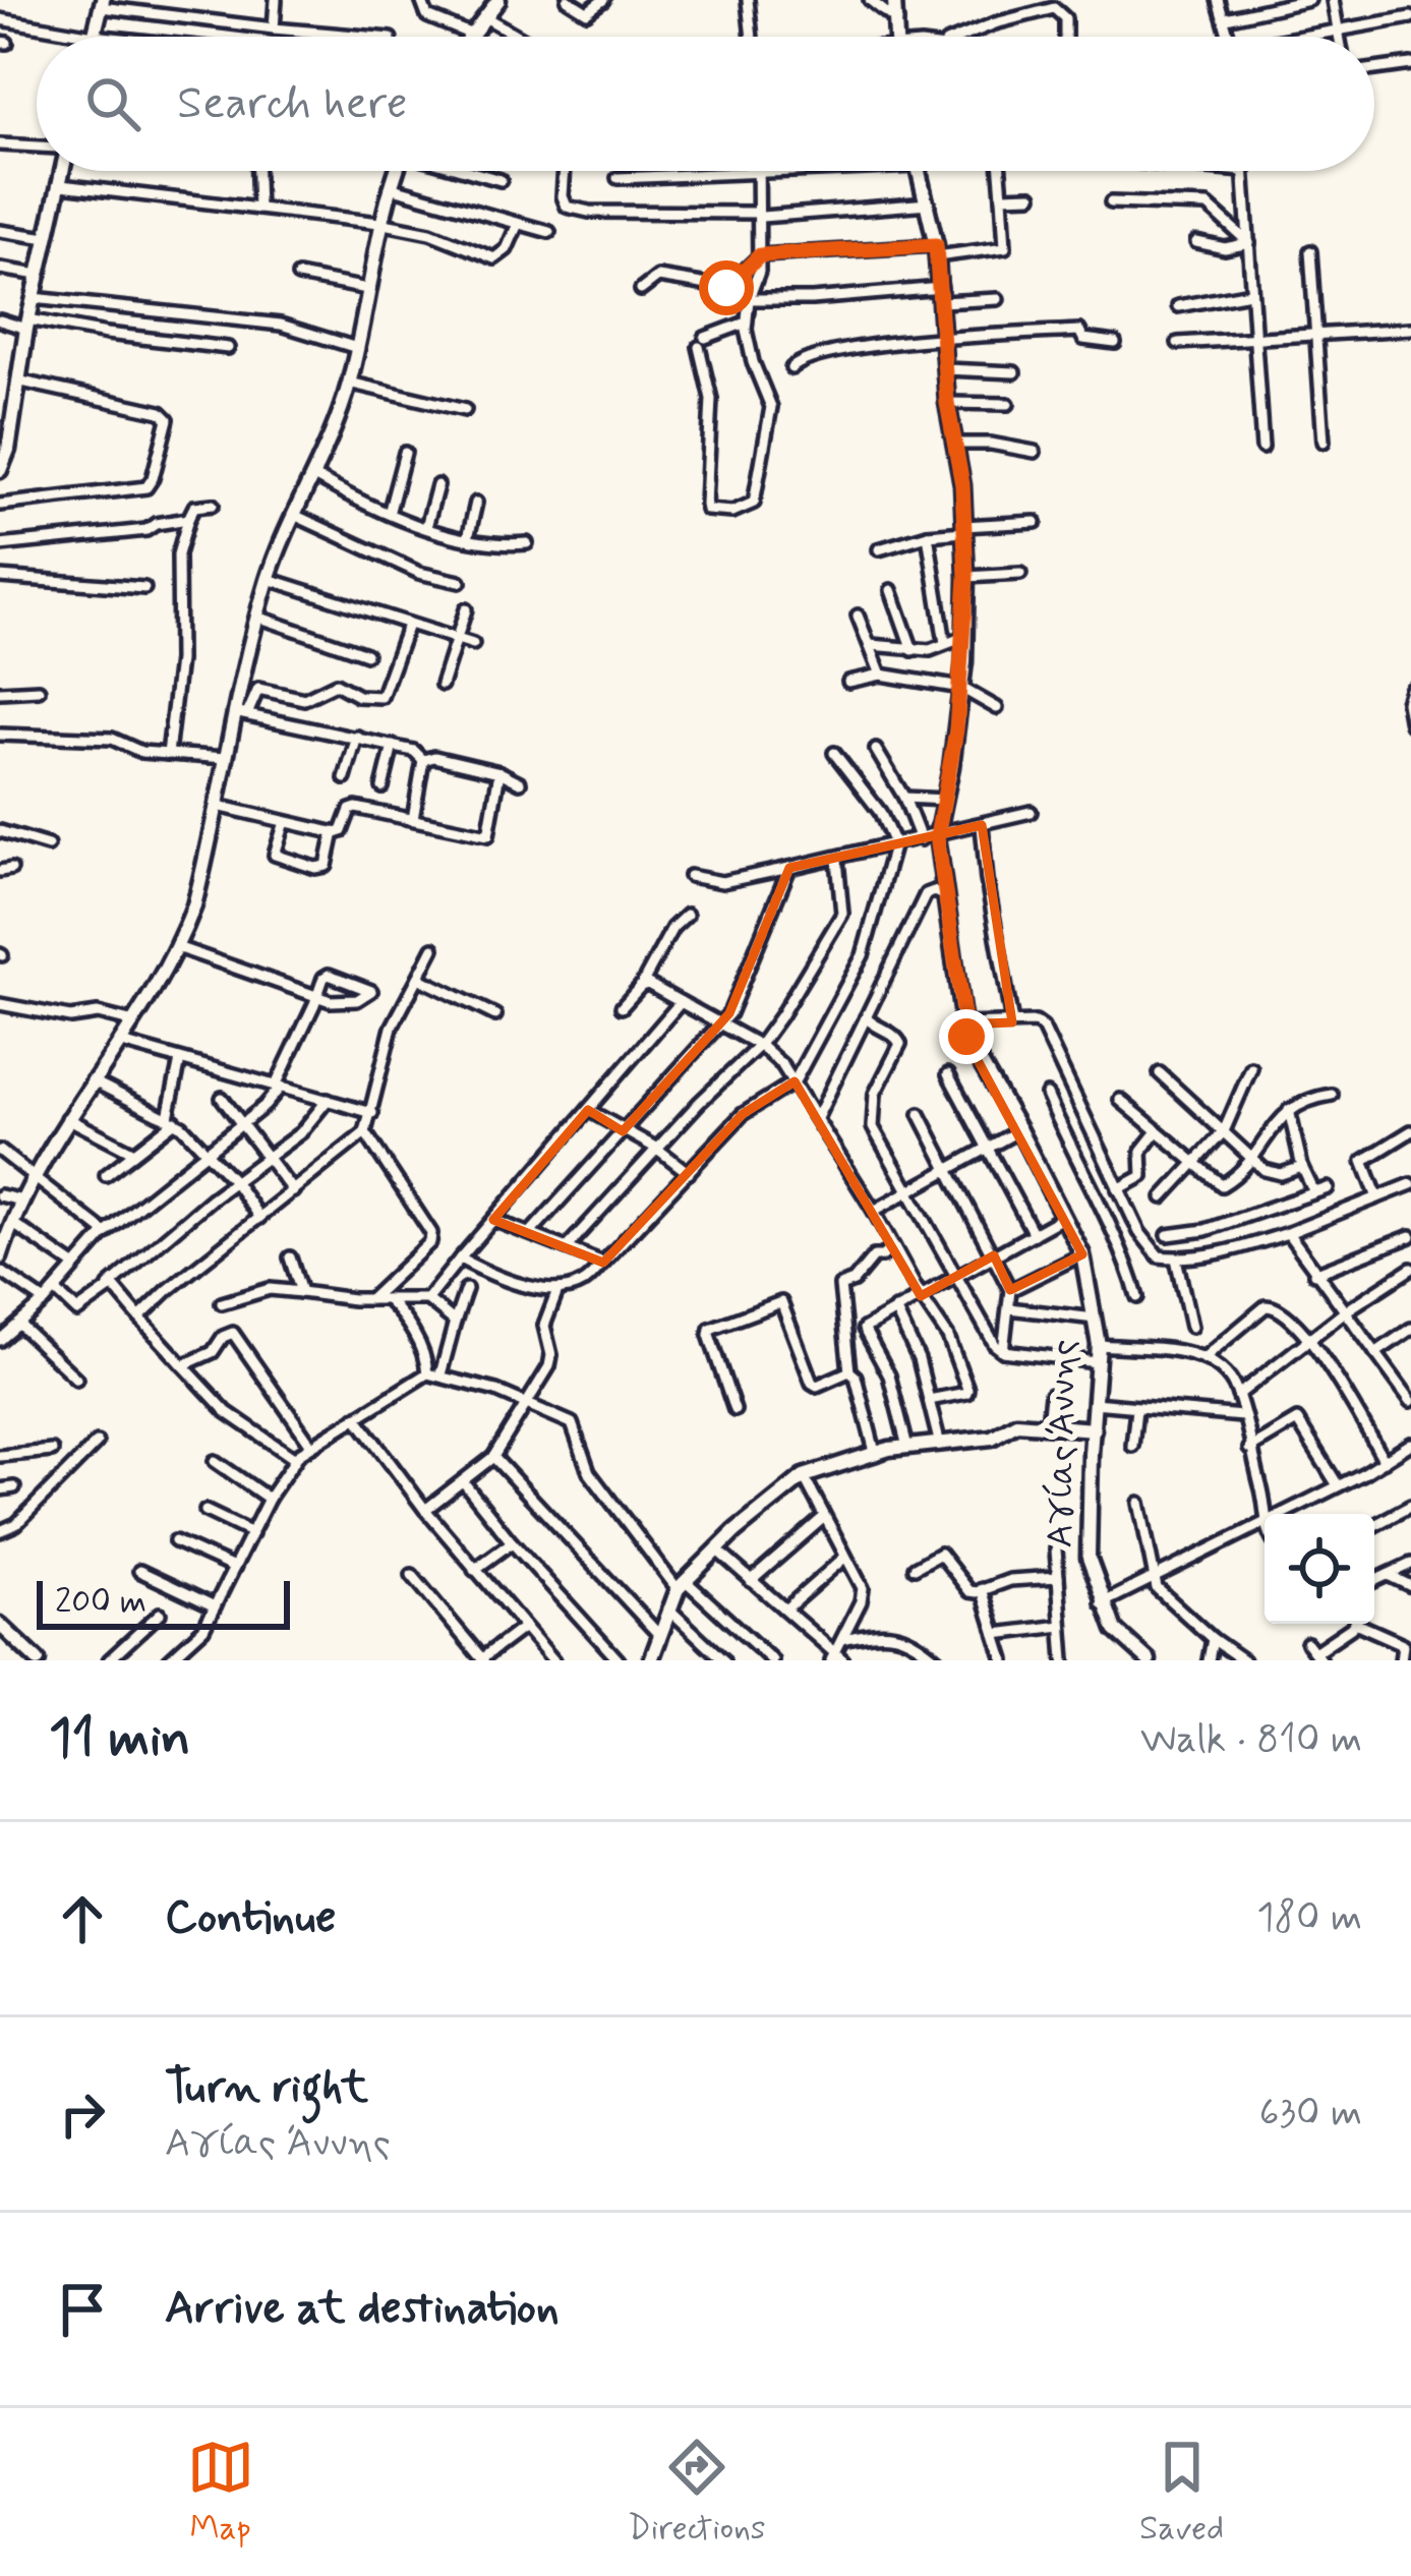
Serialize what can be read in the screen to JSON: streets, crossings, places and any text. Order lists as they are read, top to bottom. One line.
{"streets":{"street":["Αγίας Άννης"]},"scale_bar":"200 m","page":{"search":"Search here","scale":"200 m","heading":["11 min","Walk · 810 m"],"list":[["Continue","180 m"],["Turn right","Αγίας Άννης","630 m"],"Arrive at destination"],"nav":["Map","Directions","Saved"]}}
